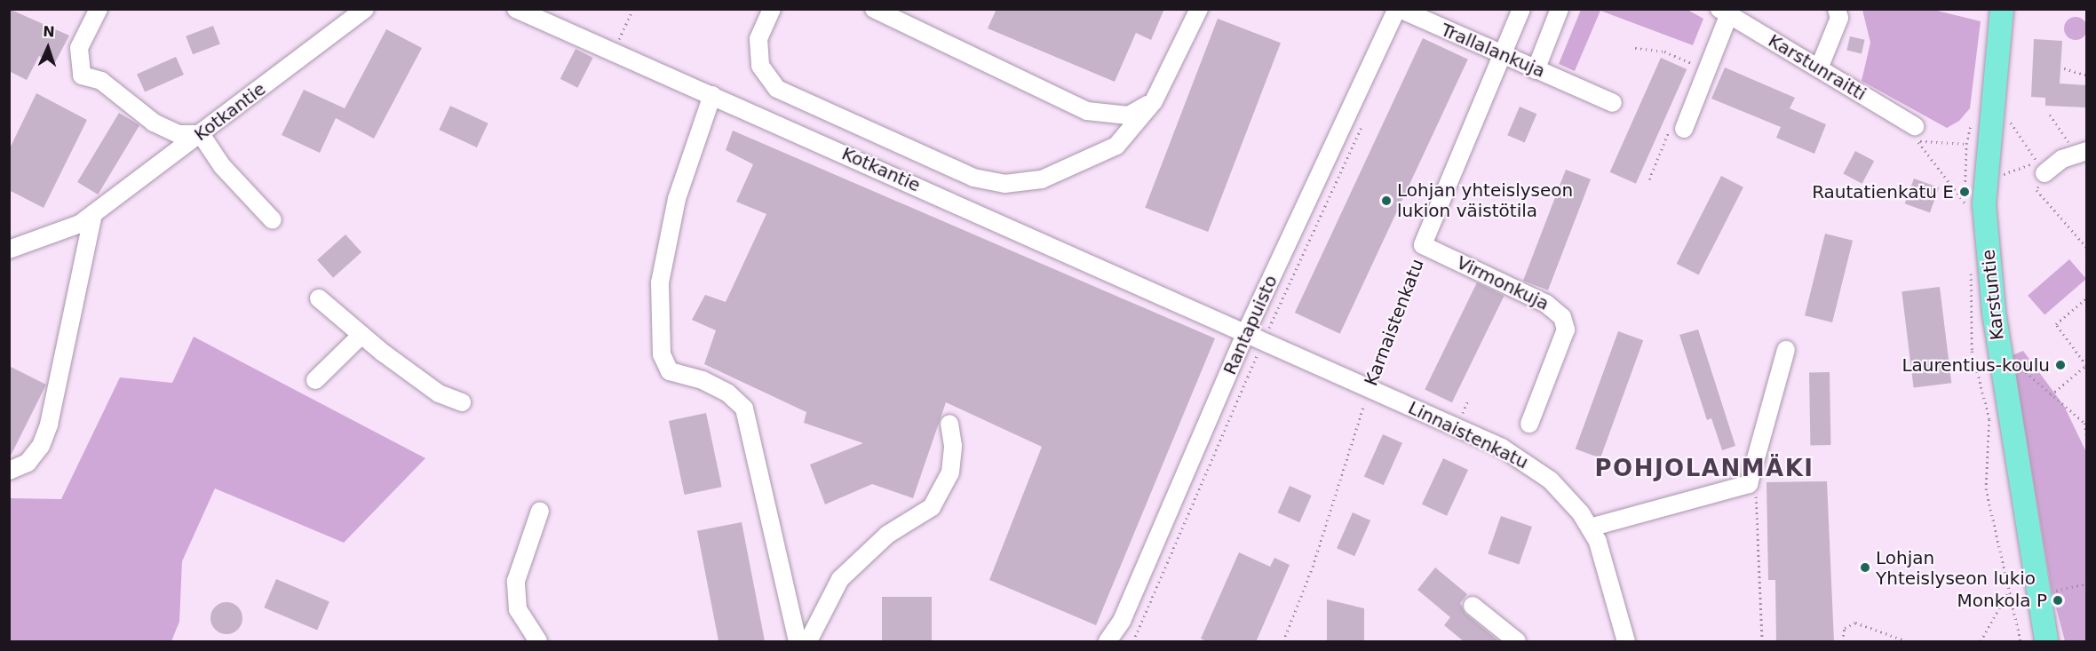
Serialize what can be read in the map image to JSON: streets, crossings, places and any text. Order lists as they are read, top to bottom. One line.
{"streets":{"main road":["Karstuntie"],"street":["Trallalankuja","Karstunraitti","Kotkantie","Virmonkuja","Karnaistenkatu","Rantapuisto","Linnaistenkatu"]},"crossings":[["Trallalankuja","Karnaistenkatu"],["Trallalankuja","Rantapuisto"],["Kotkantie","Rantapuisto"],["Kotkantie","Linnaistenkatu"],["Virmonkuja","Karnaistenkatu"],["Karnaistenkatu","Linnaistenkatu"],["Rantapuisto","Linnaistenkatu"]],"districts":["POHJOLANMÄKI"],"places":["Rautatienkatu E","Lohjan yhteislyseon lukion väistötila","Laurentius-koulu","Lohjan Yhteislyseon lukio","Monkola P"],"north":"top"}
